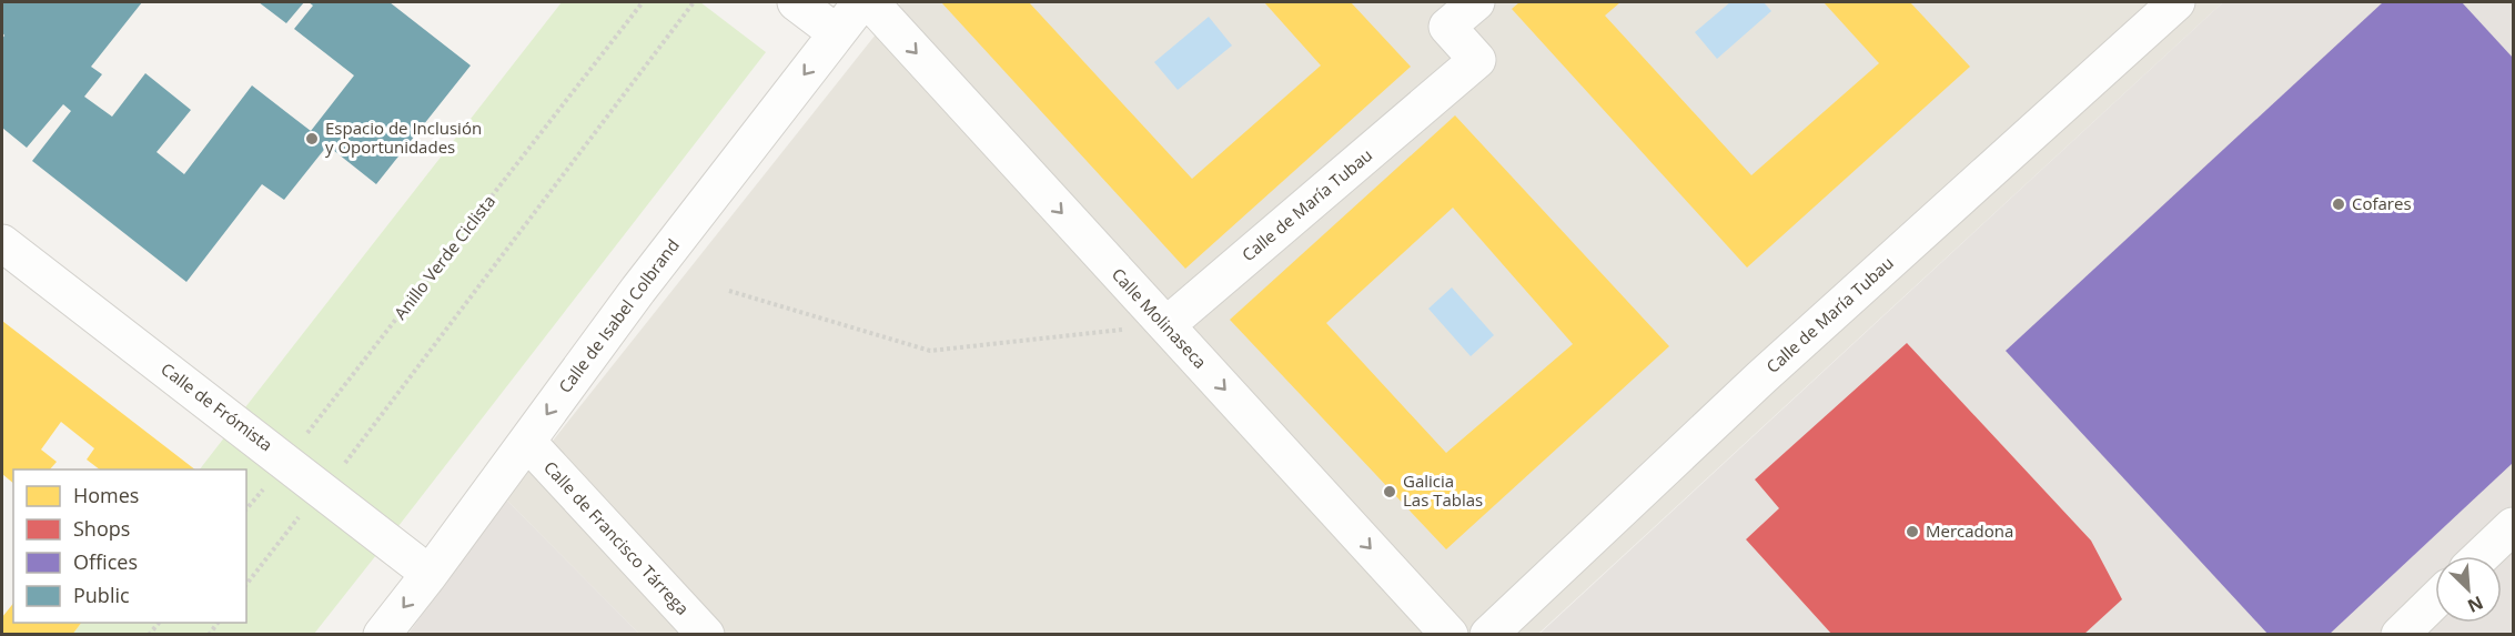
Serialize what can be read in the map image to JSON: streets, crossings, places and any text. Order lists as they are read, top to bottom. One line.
{"streets":{"street":["Calle de María Tubau","Calle de Isabel Colbrand","Calle Molinaseca","Calle de Frómista","Calle de Francisco Tárrega"],"path":["Anillo Verde Ciclista"]},"crossings":[["Calle de María Tubau","Calle Molinaseca"],["Anillo Verde Ciclista","Calle de Frómista"],["Calle de Isabel Colbrand","Calle de Frómista"],["Calle de Isabel Colbrand","Calle de Francisco Tárrega"]],"one_way":["Calle de Isabel Colbrand","Calle Molinaseca"],"places":["Espacio de Inclusión y Oportunidades","Cofares","Galicia Las Tablas","Mercadona"],"legend":["Homes","Shops","Offices","Public"],"north":"bottom right"}
